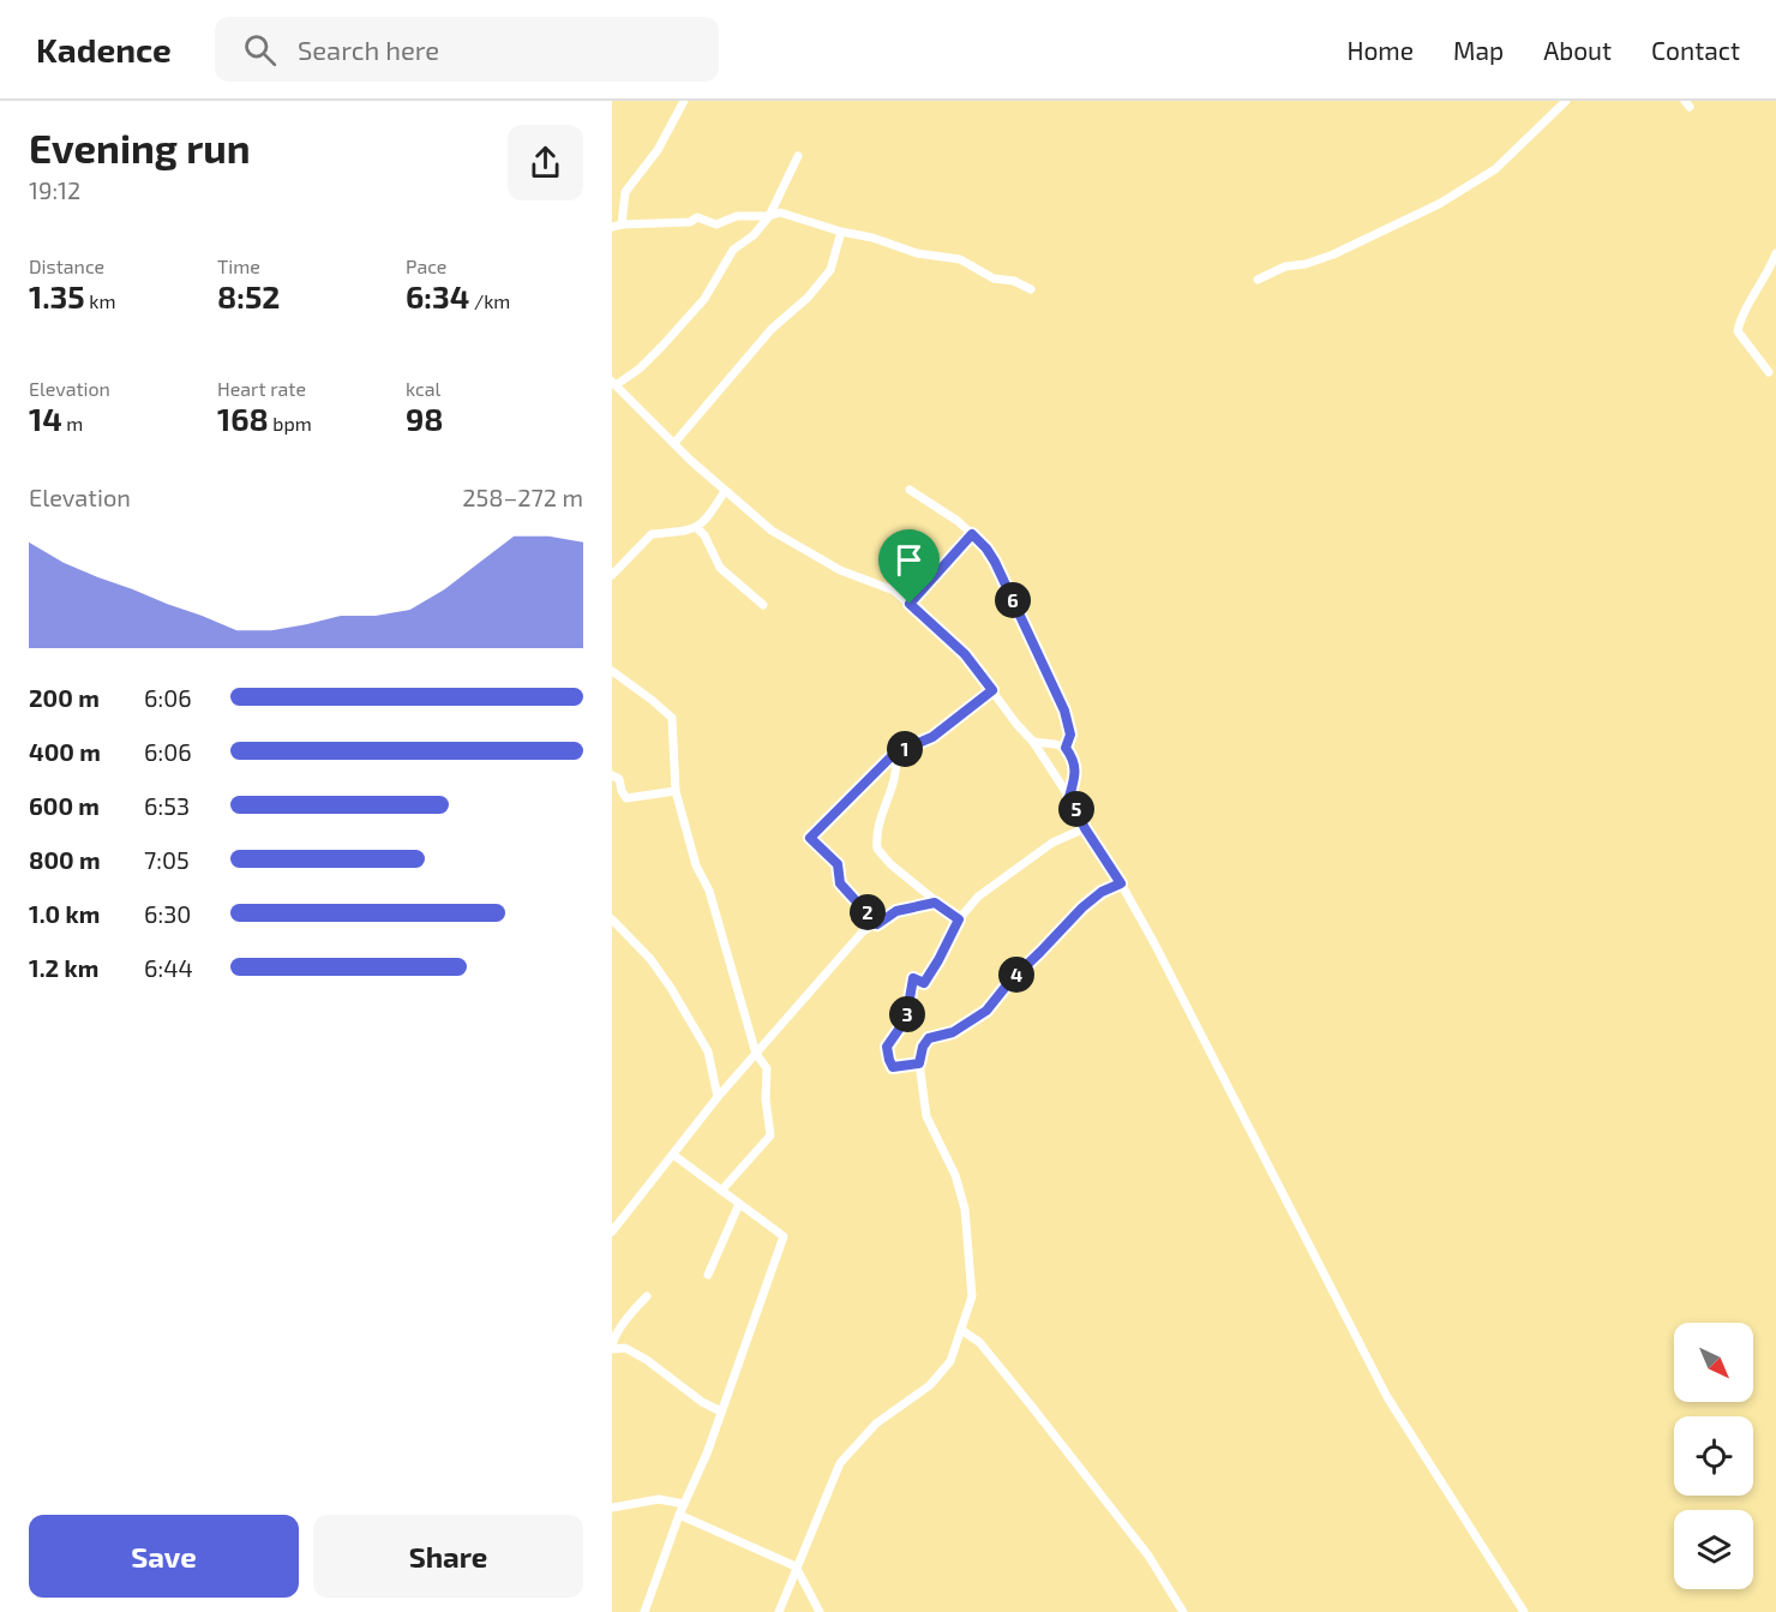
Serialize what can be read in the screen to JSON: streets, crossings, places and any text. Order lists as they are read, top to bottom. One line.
{"north":"bottom right","page":{"header":"Kadence","search":"Search here","nav":["Home","Map","About","Contact"],"heading":["Evening run","19:12"],"stats":[["Distance","1.35 km"],["Time","8:52"],["Pace","6:34 /km"],["Elevation","14 m"],["Heart rate","168 bpm"],["kcal","98"]],"chart":["Elevation","258–272 m"],"pins":["6","1","5","2","4","3"],"list":[{"name":"200 m","note":"6:06"},{"name":"400 m","note":"6:06"},{"name":"600 m","note":"6:53"},{"name":"800 m","note":"7:05"},{"name":"1.0 km","note":"6:30"},{"name":"1.2 km","note":"6:44"}],"buttons":["Save","Share"]}}
